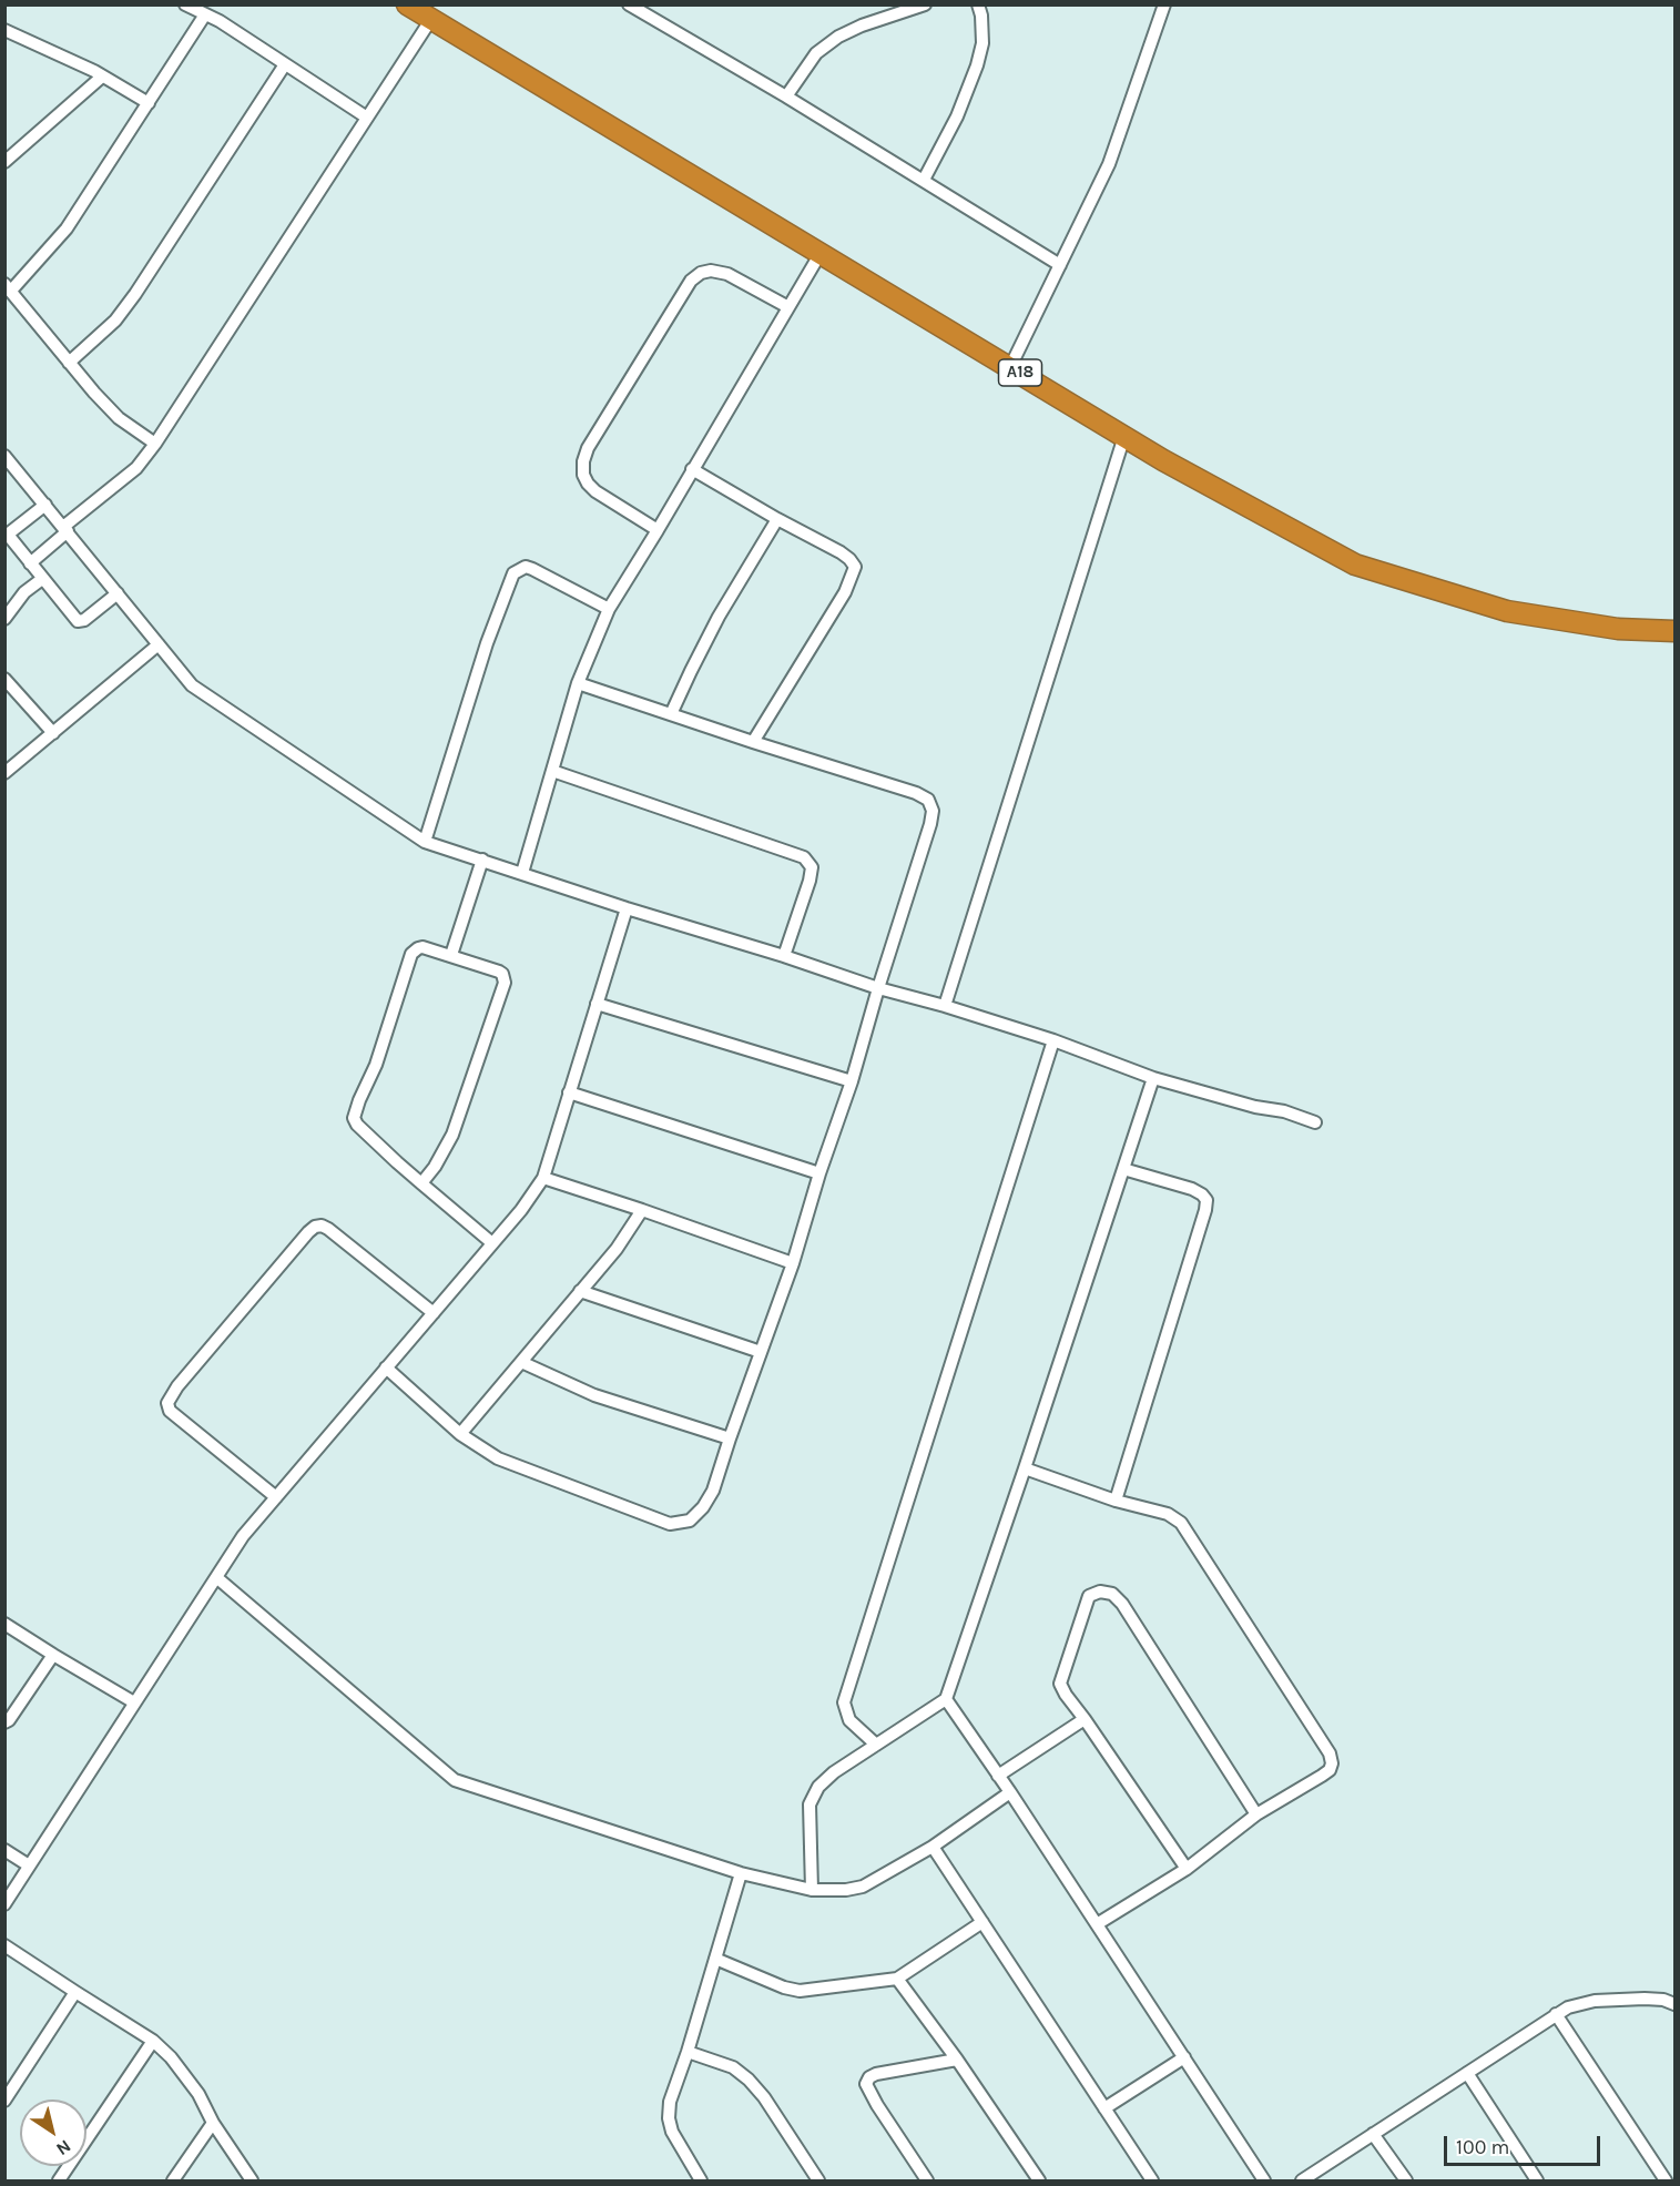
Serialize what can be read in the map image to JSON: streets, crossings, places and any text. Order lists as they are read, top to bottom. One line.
{"streets":{"highway":["A18"]},"scale_bar":"100 m","north":"bottom right"}
